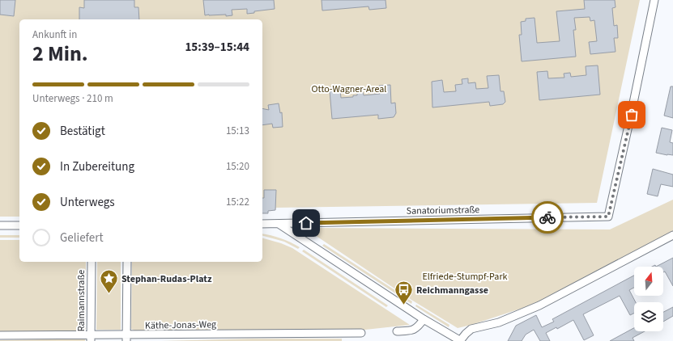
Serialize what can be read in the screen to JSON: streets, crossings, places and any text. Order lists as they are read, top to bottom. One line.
{"streets":{"street":["Sanatoriumstraße","Raimannstraße","Käthe-Jonas-Weg"]},"crossings":[["Raimannstraße","Käthe-Jonas-Weg"]],"parks":["Otto-Wagner-Areal","Elfriede-Stumpf-Park"],"places":{"place":["Stephan-Rudas-Platz"],"bus stop":["Reichmanngasse"]},"north":"top","page":{"heading":["2 Min.","Ankunft in","15:39–15:44"],"bar":"Unterwegs · 210 m","list":[["Bestätigt","15:13"],["In Zubereitung","15:20"],["Unterwegs","15:22"],"Geliefert"]}}
